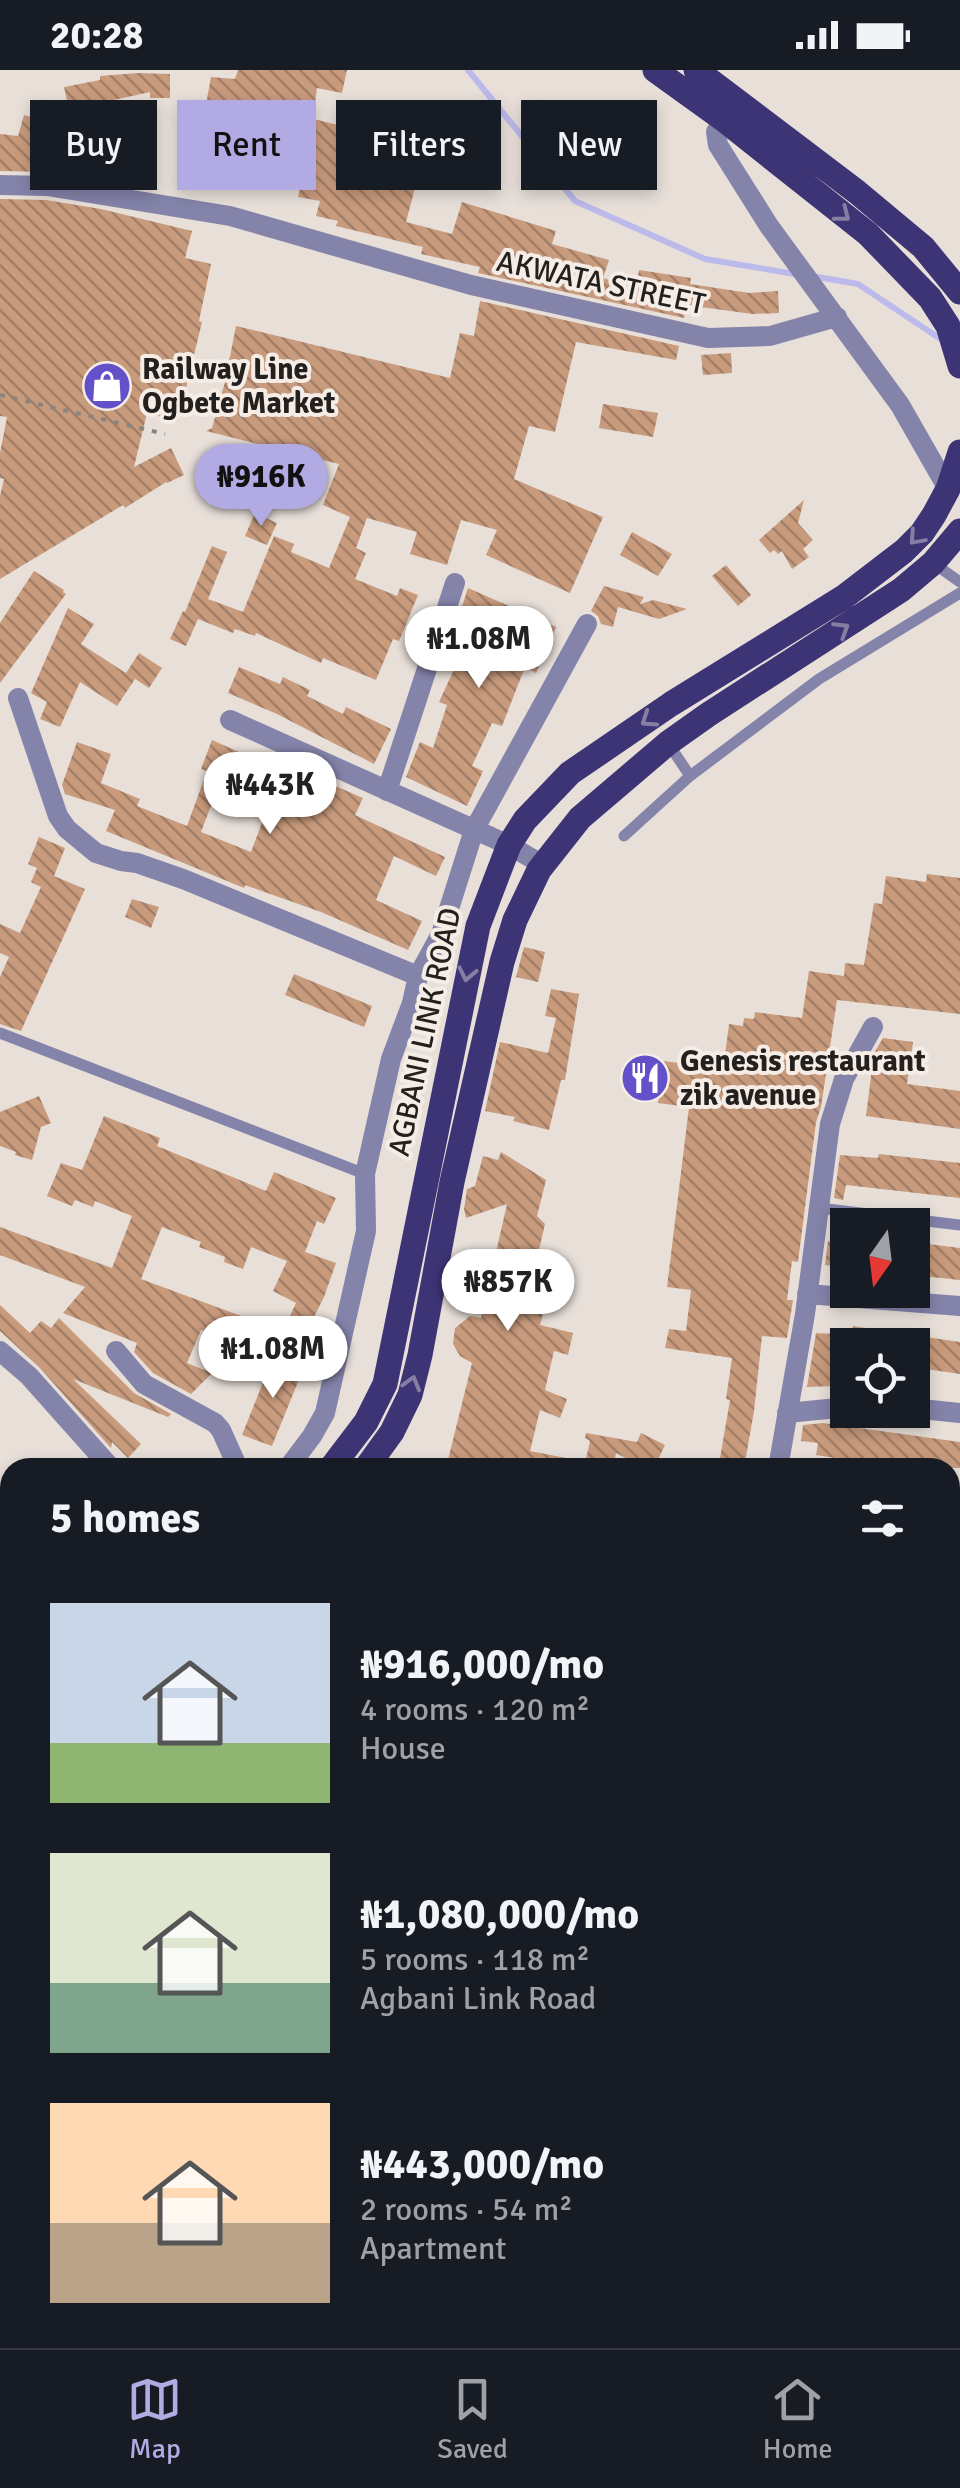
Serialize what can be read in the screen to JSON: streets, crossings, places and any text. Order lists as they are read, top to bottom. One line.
{"streets":{"main road":["AGBANI LINK ROAD"],"street":["AKWATA STREET"]},"places":{"shop":["Railway Line Ogbete Market"],"restaurant":["Genesis restaurant zik avenue"]},"north":"bottom","page":{"status":"20:28","chip":["Buy","Rent","Filters","New"],"price":["₦916K","₦1.08M","₦443K","₦857K","₦1.08M"],"heading":"5 homes","list":[{"name":"₦916,000/mo","note":"4 rooms · 120 m² · House"},{"name":"₦1,080,000/mo","note":"5 rooms · 118 m² · Agbani Link Road"},{"name":"₦443,000/mo","note":"2 rooms · 54 m² · Apartment"}],"tabs":["Map","Saved","Home"]}}
